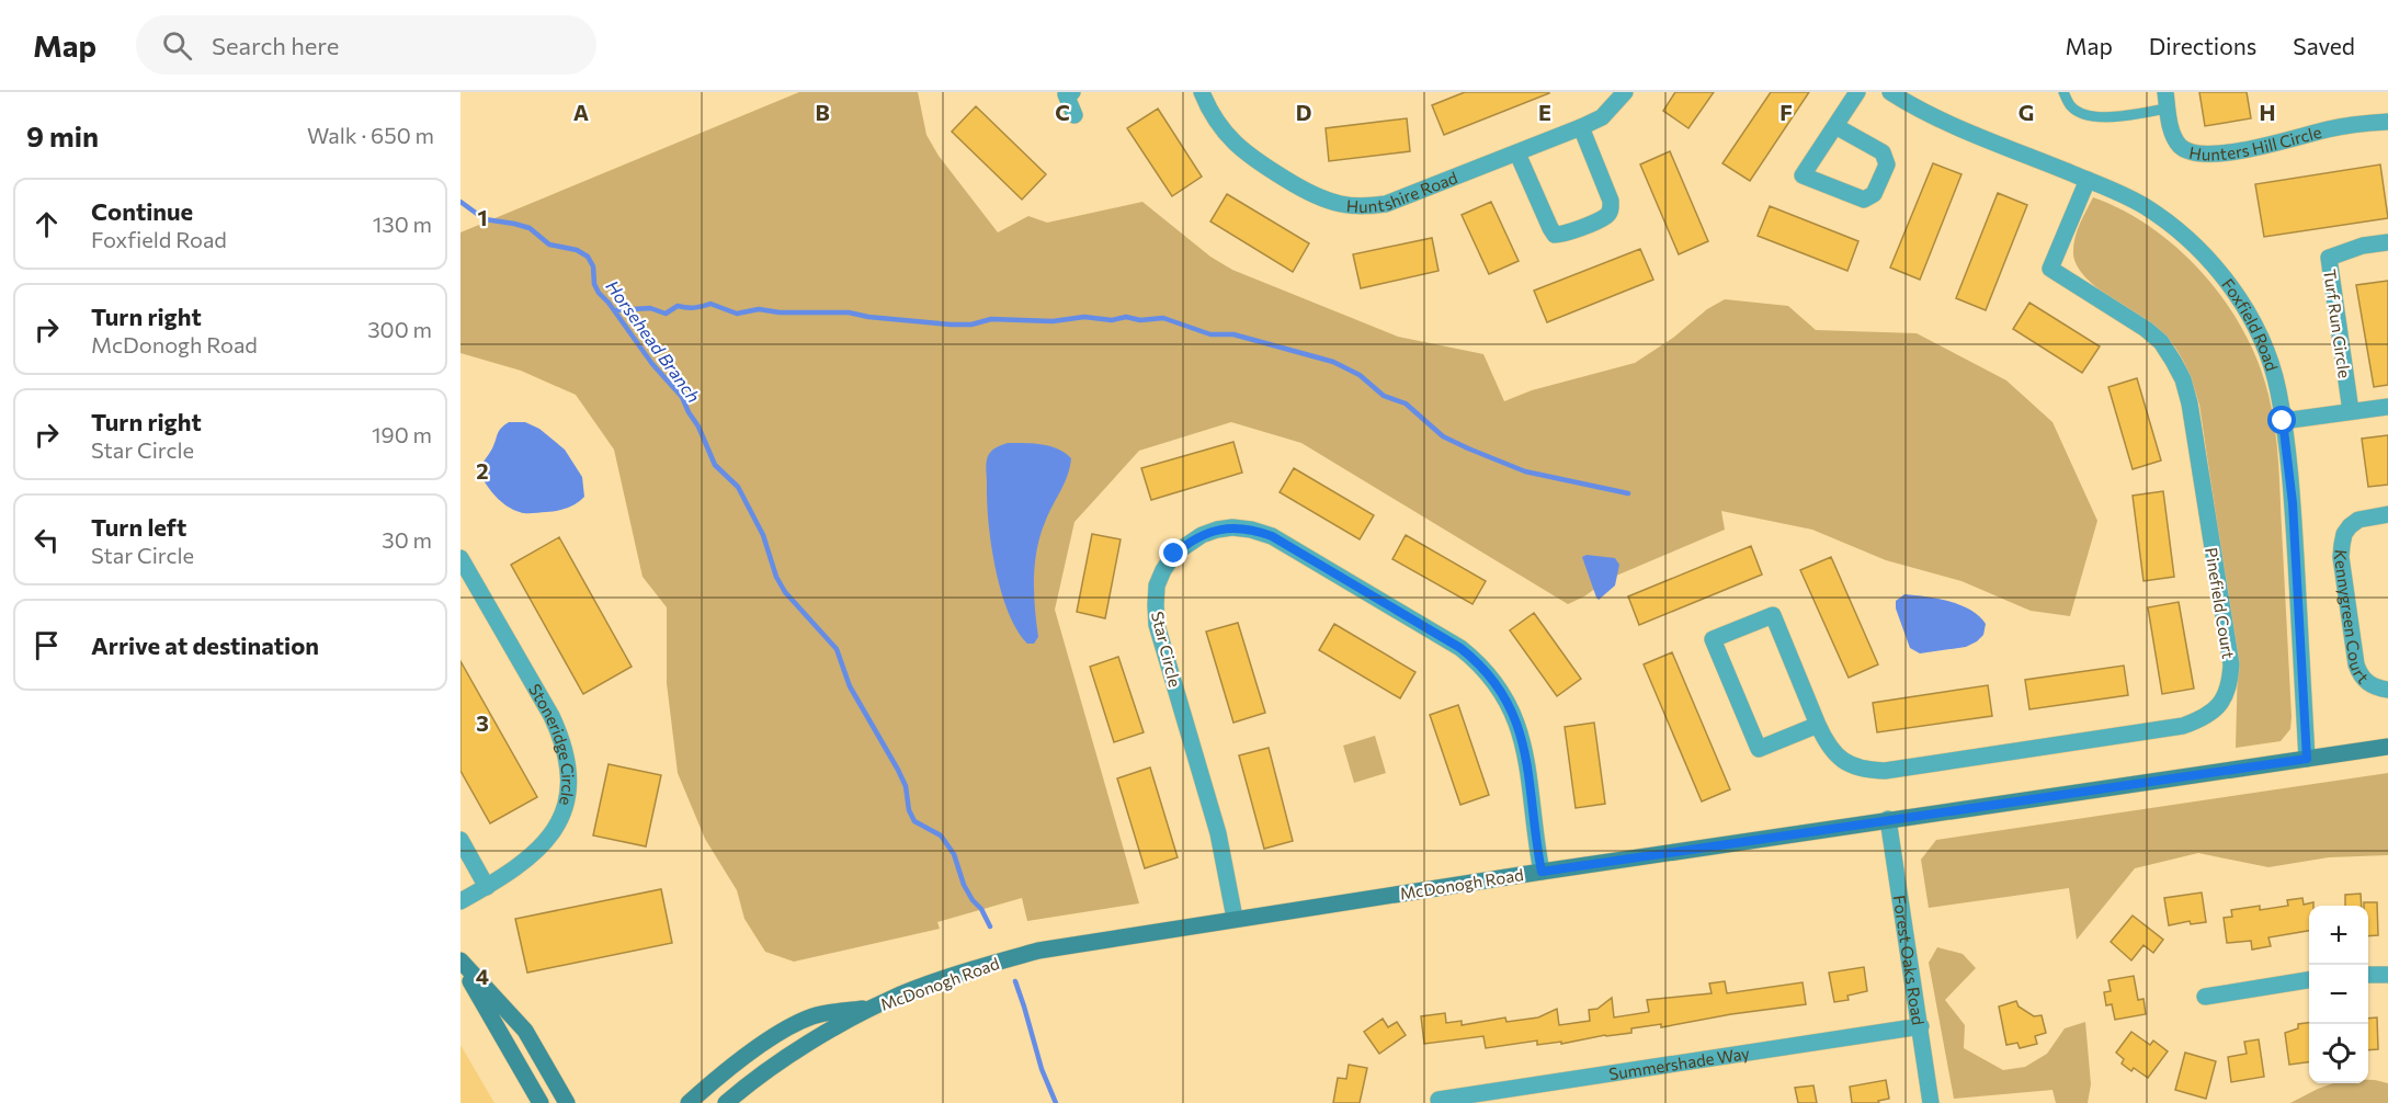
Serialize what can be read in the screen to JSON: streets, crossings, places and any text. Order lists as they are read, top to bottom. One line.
{"streets":{"main road":["McDonogh Road"],"street":["Hunters Hill Circle","Huntshire Road","Turf Run Circle","Foxfield Road","Pinefield Court","Kennygreen Court","Star Circle","Stoneridge Circle","Forest Oaks Road","Summershade Way"]},"crossings":[["Foxfield Road","Pinefield Court"],["Foxfield Road","McDonogh Road"],["Star Circle","McDonogh Road"],["McDonogh Road","Forest Oaks Road"],["Forest Oaks Road","Summershade Way"]],"water":["Horsehead Branch"],"page":{"header":"Map","search":"Search here","nav":["Map","Directions","Saved"],"heading":["9 min","Walk · 650 m"],"list":[["Continue","Foxfield Road","130 m"],["Turn right","McDonogh Road","300 m"],["Turn right","Star Circle","190 m"],["Turn left","Star Circle","30 m"],"Arrive at destination"],"map_buttons":["+","−"]},"grid":{"columns":["A","B","C","D","E","F","G","H"],"rows":["1","2","3","4"]}}
